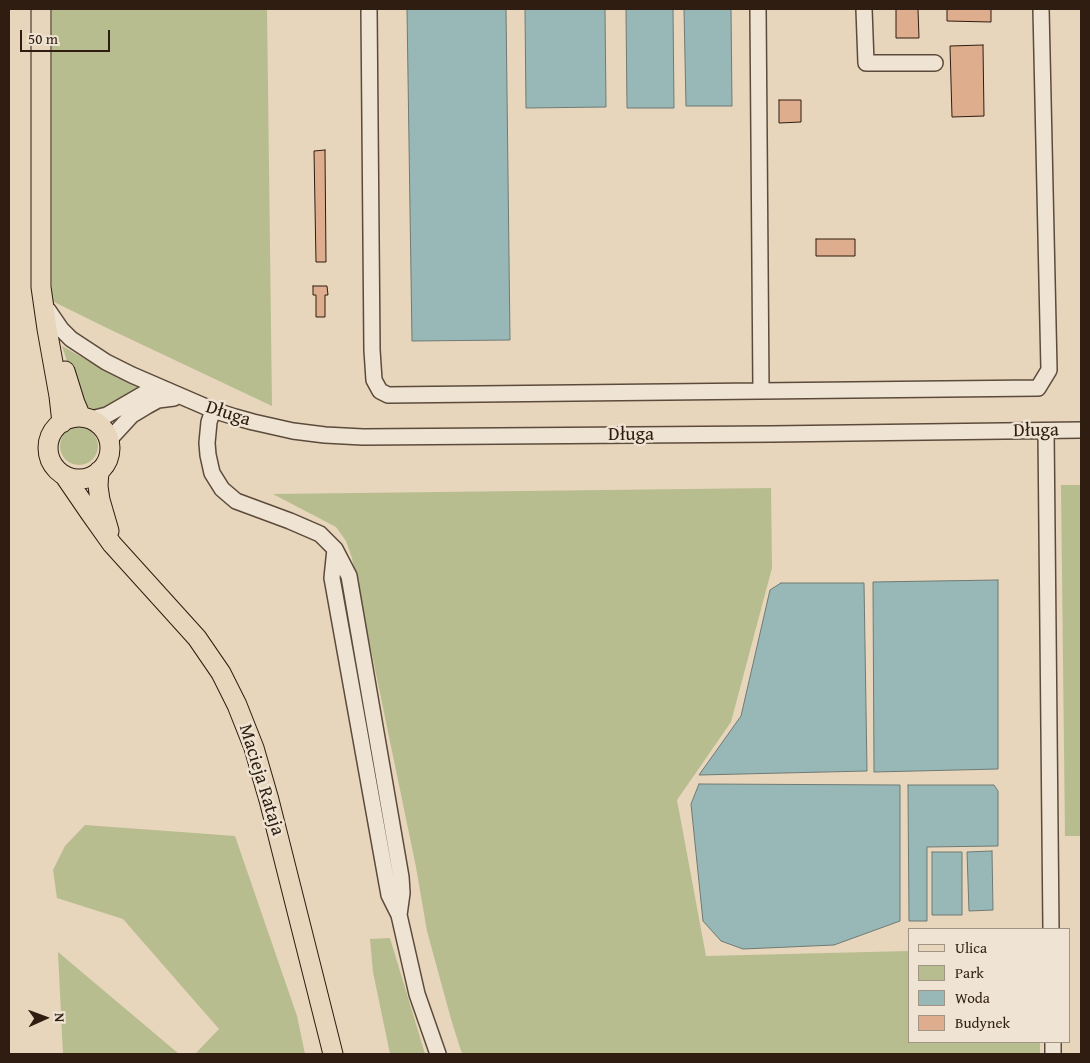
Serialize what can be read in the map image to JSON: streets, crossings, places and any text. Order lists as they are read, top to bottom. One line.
{"streets":{"main road":["Długa","Macieja Rataja"]},"crossings":[["Długa","Macieja Rataja"]],"legend":["Ulica","Park","Woda","Budynek"],"scale_bar":"50 m","north":"right"}
